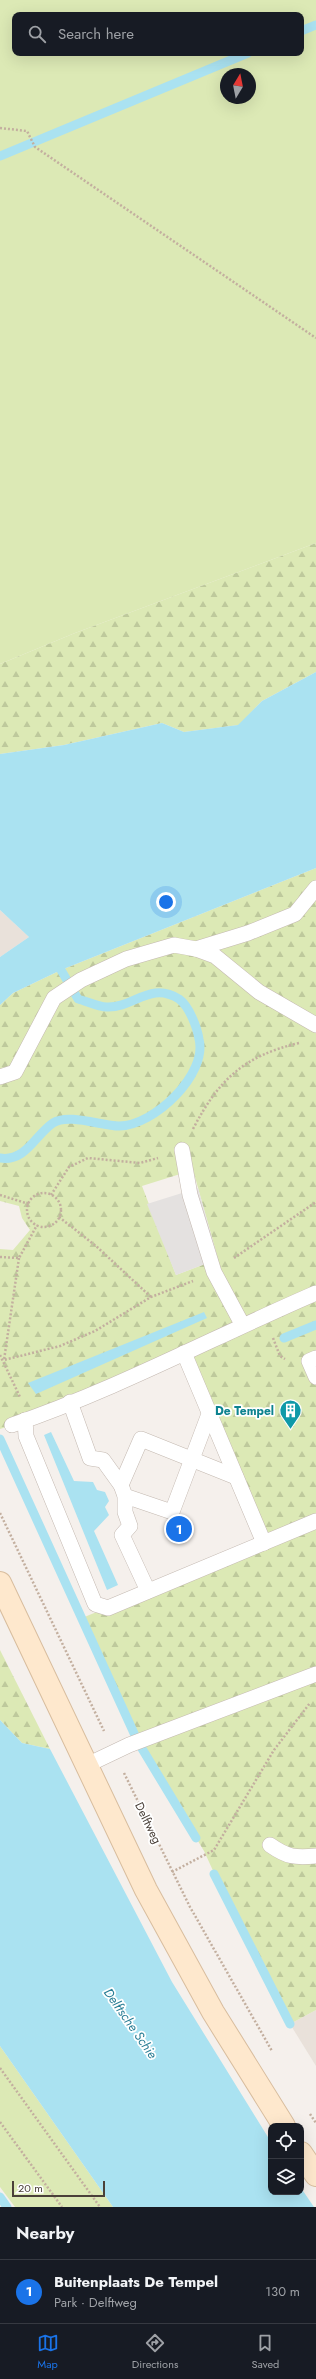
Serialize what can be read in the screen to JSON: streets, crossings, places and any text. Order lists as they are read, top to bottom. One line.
{"streets":{"path":["Delftweg"]},"water":["Delftsche Schie"],"places":{"building":["De Tempel"]},"scale_bar":"20 m","north":"top","page":{"search":"Search here","pins":"1","scale":"20 m","heading":"Nearby","list":[{"mark":"1","name":"Buitenplaats De Tempel","note":"Park · Delftweg","value":"130 m"}],"nav":["Map","Directions","Saved"]}}
